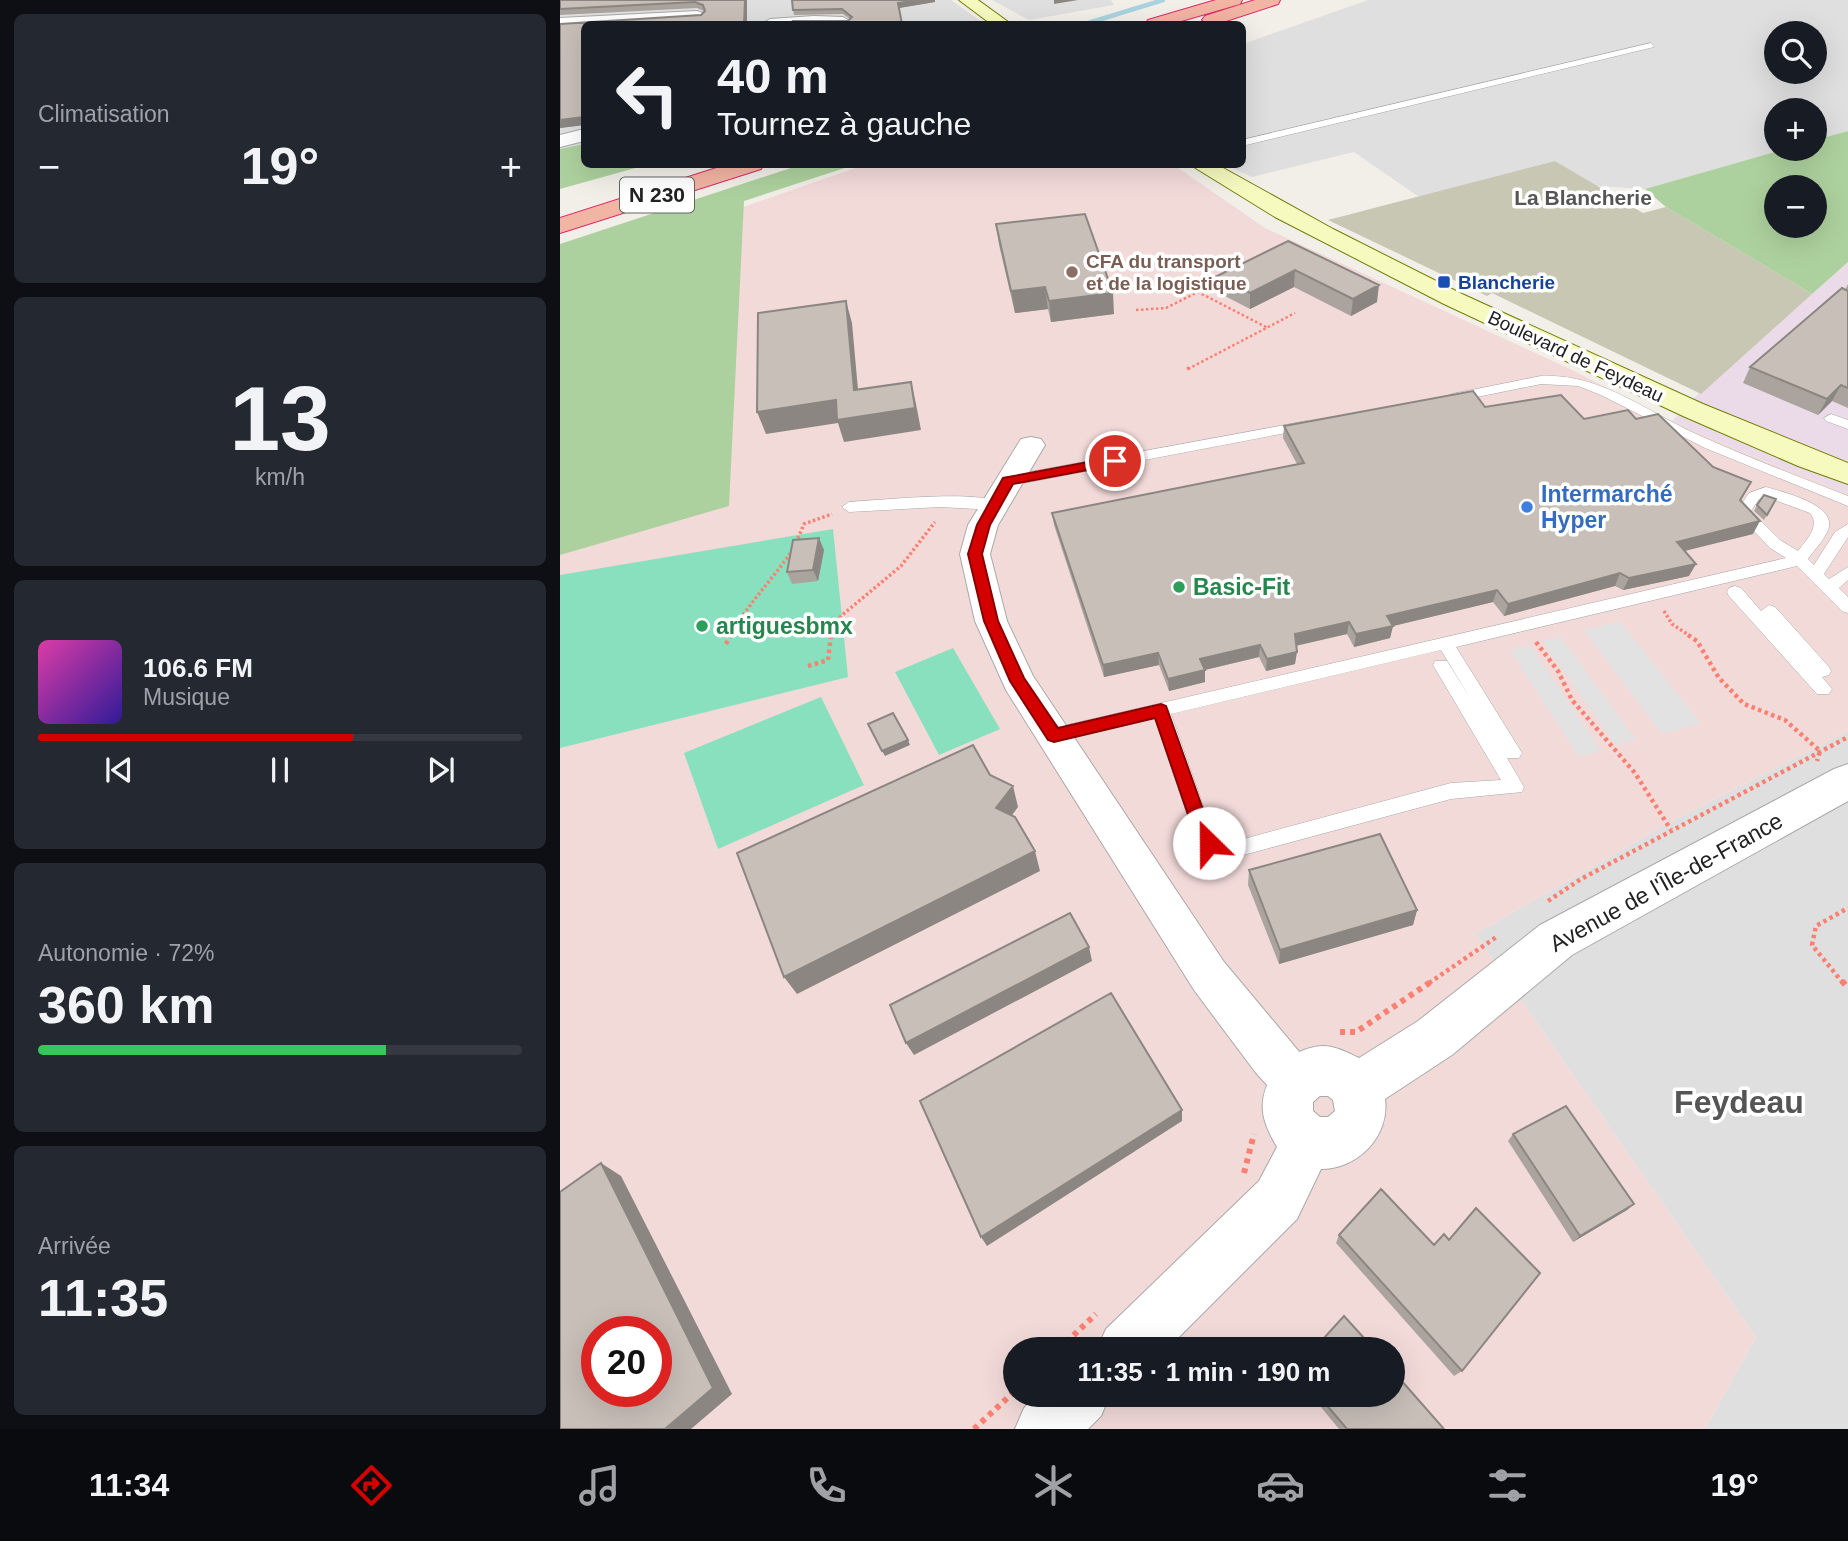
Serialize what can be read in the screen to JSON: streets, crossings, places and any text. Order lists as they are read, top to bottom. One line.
{"streets":{"highway":["N 230"],"main road":["Boulevard de Feydeau"],"street":["Avenue de l'Île-de-France"]},"districts":["La Blancherie","Feydeau"],"places":{"other":["CFA du transport et de la logistique","Intermarché Hyper","Basic-Fit","artiguesbmx"],"transit":["Blancherie"]},"page":{"tile":["Climatisation",["13","km/h"],["Autonomie · 72%","360 km"],["Arrivée","11:35"]],"map_buttons":["+","−"],"turn":["40 m","Tournez à gauche"],"heat":["−","19°","+"],"song":["106.6 FM","Musique"],"limit":"20","trip":"11:35 · 1 min · 190 m","tabs":["11:34","19°"]}}
